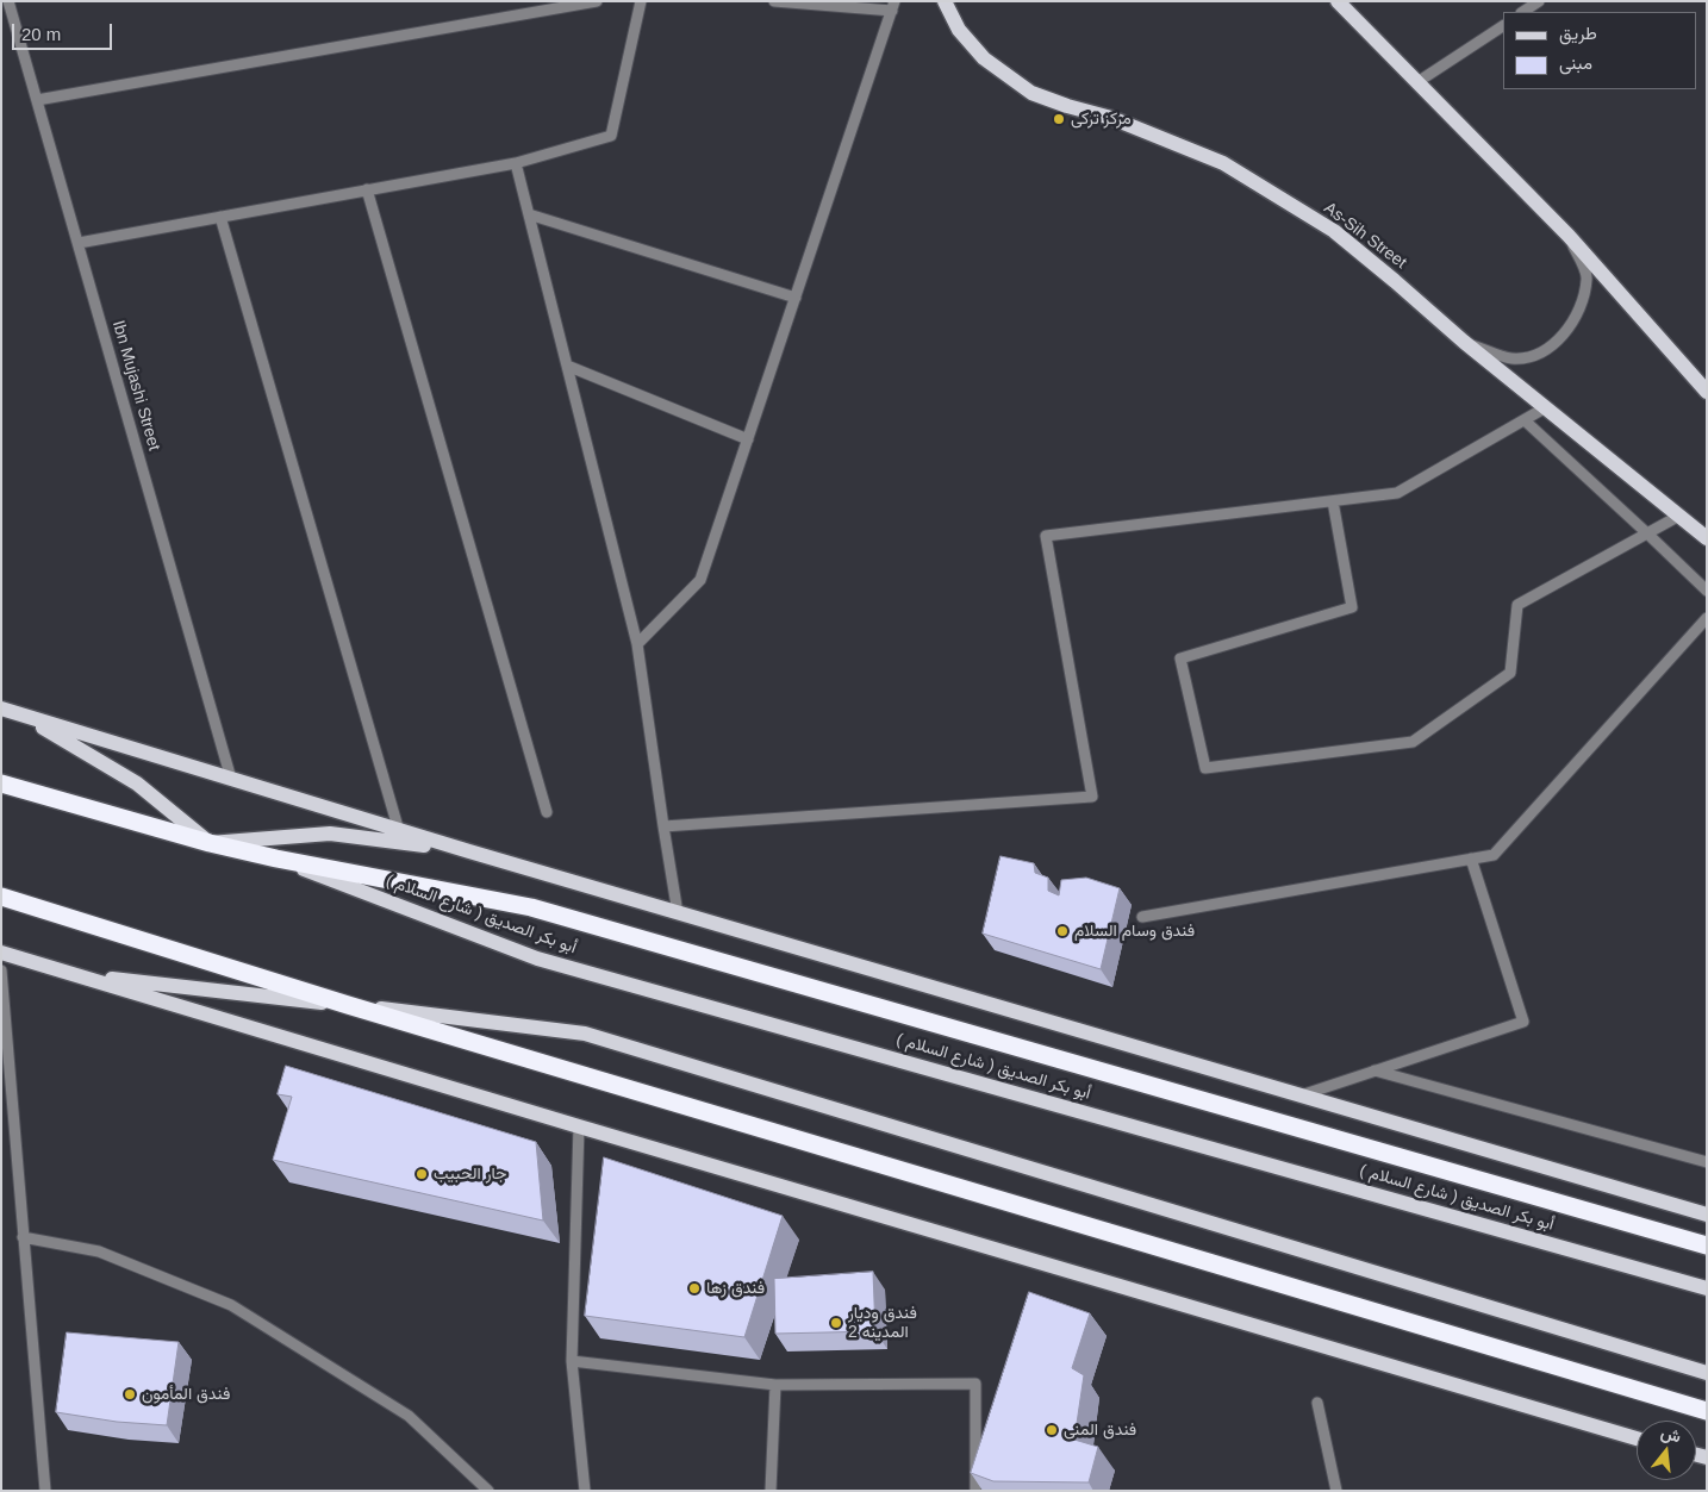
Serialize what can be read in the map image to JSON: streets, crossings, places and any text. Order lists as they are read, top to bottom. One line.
{"streets":{"highway":["( شارع السلام ) أبو بكر الصديق"],"main road":["As-Sih Street"],"street":["Ibn Mujashi Street"]},"places":["مركز تركى","فندق وسام السلام","جار الحبيب","فندق زها","فندق وديار المدينه 2","فندق المأمون","فندق المنى"],"legend":["طريق","مبنى"],"scale_bar":"20 m","north":"top"}
